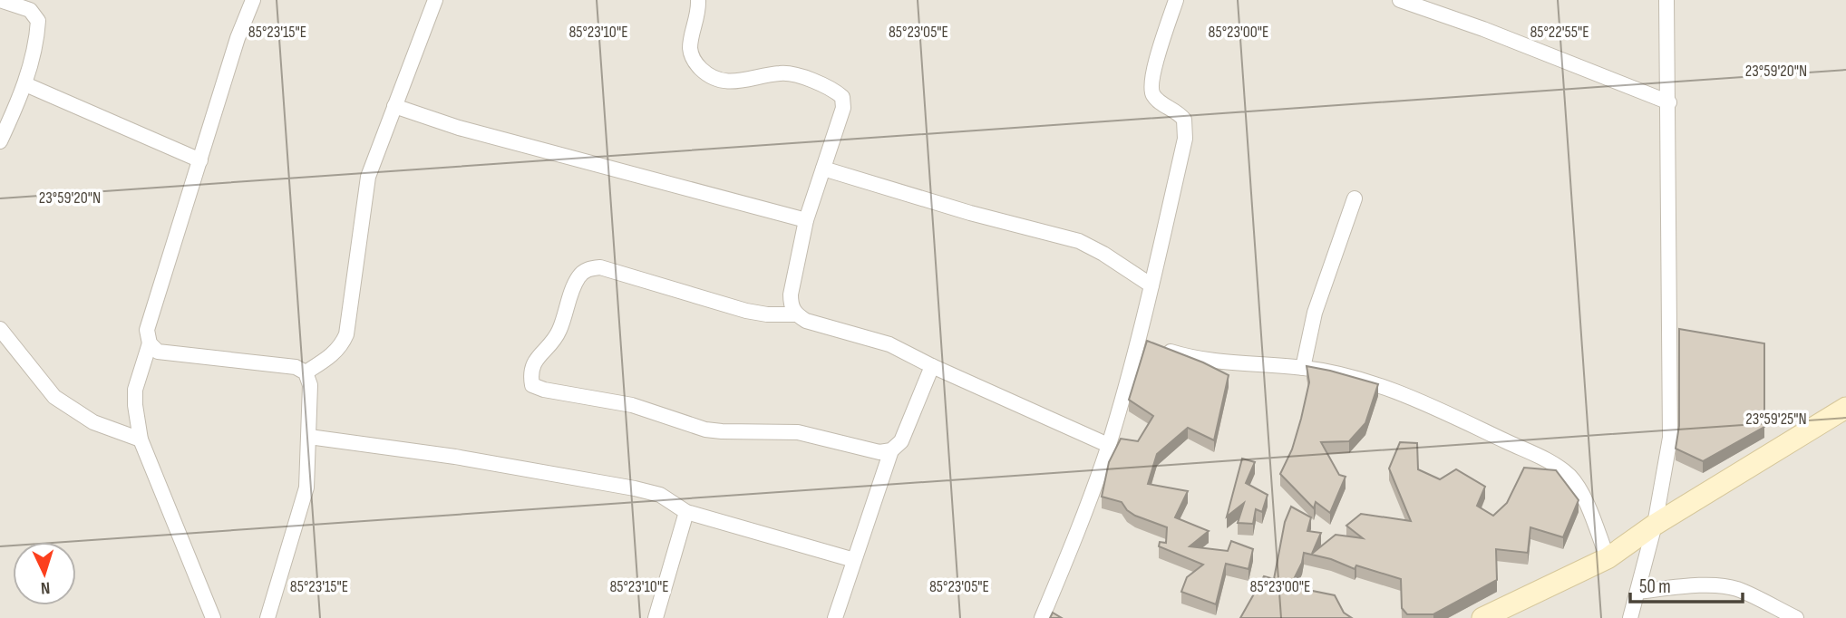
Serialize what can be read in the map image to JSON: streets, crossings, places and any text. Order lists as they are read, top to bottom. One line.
{"scale_bar":"50 m","north":"bottom","coordinates":["85°23'15\"E","85°23'10\"E","85°23'05\"E","85°23'00\"E","85°22'55\"E","23°59'20\"N","23°59'25\"N"]}
